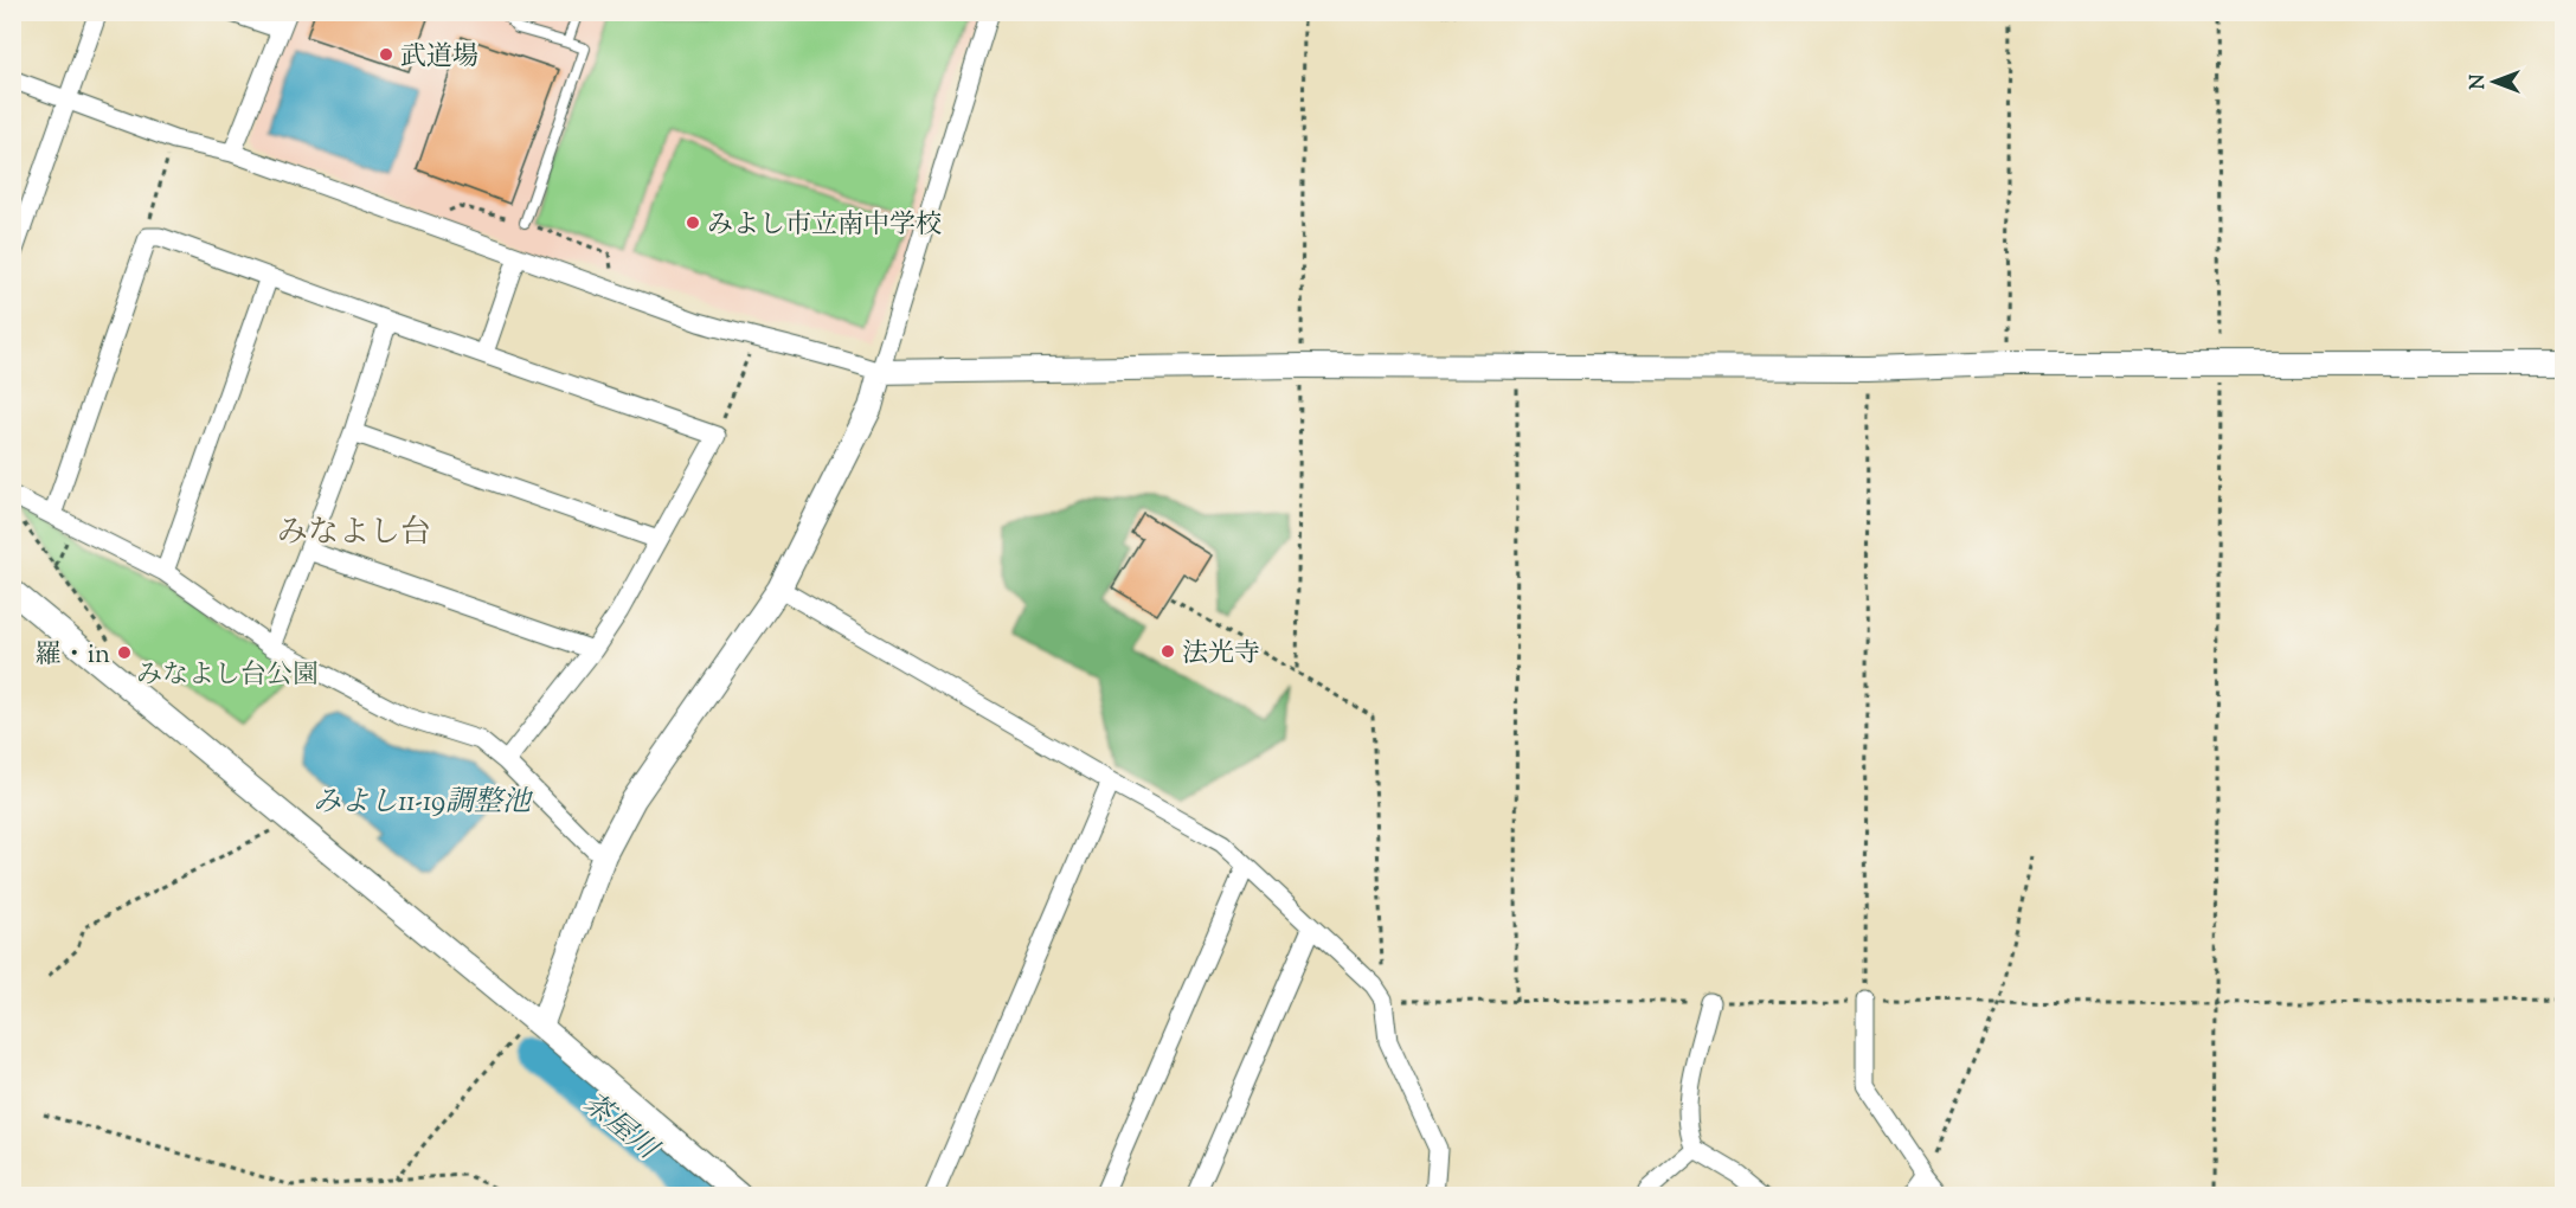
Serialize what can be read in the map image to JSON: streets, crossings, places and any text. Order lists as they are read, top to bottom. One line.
{"districts":["みなよし台"],"water":["みよし11-19調整池","茶屋川"],"parks":["みなよし台公園"],"places":["武道場","みよし市立南中学校","法光寺","羅・in"],"north":"left"}
